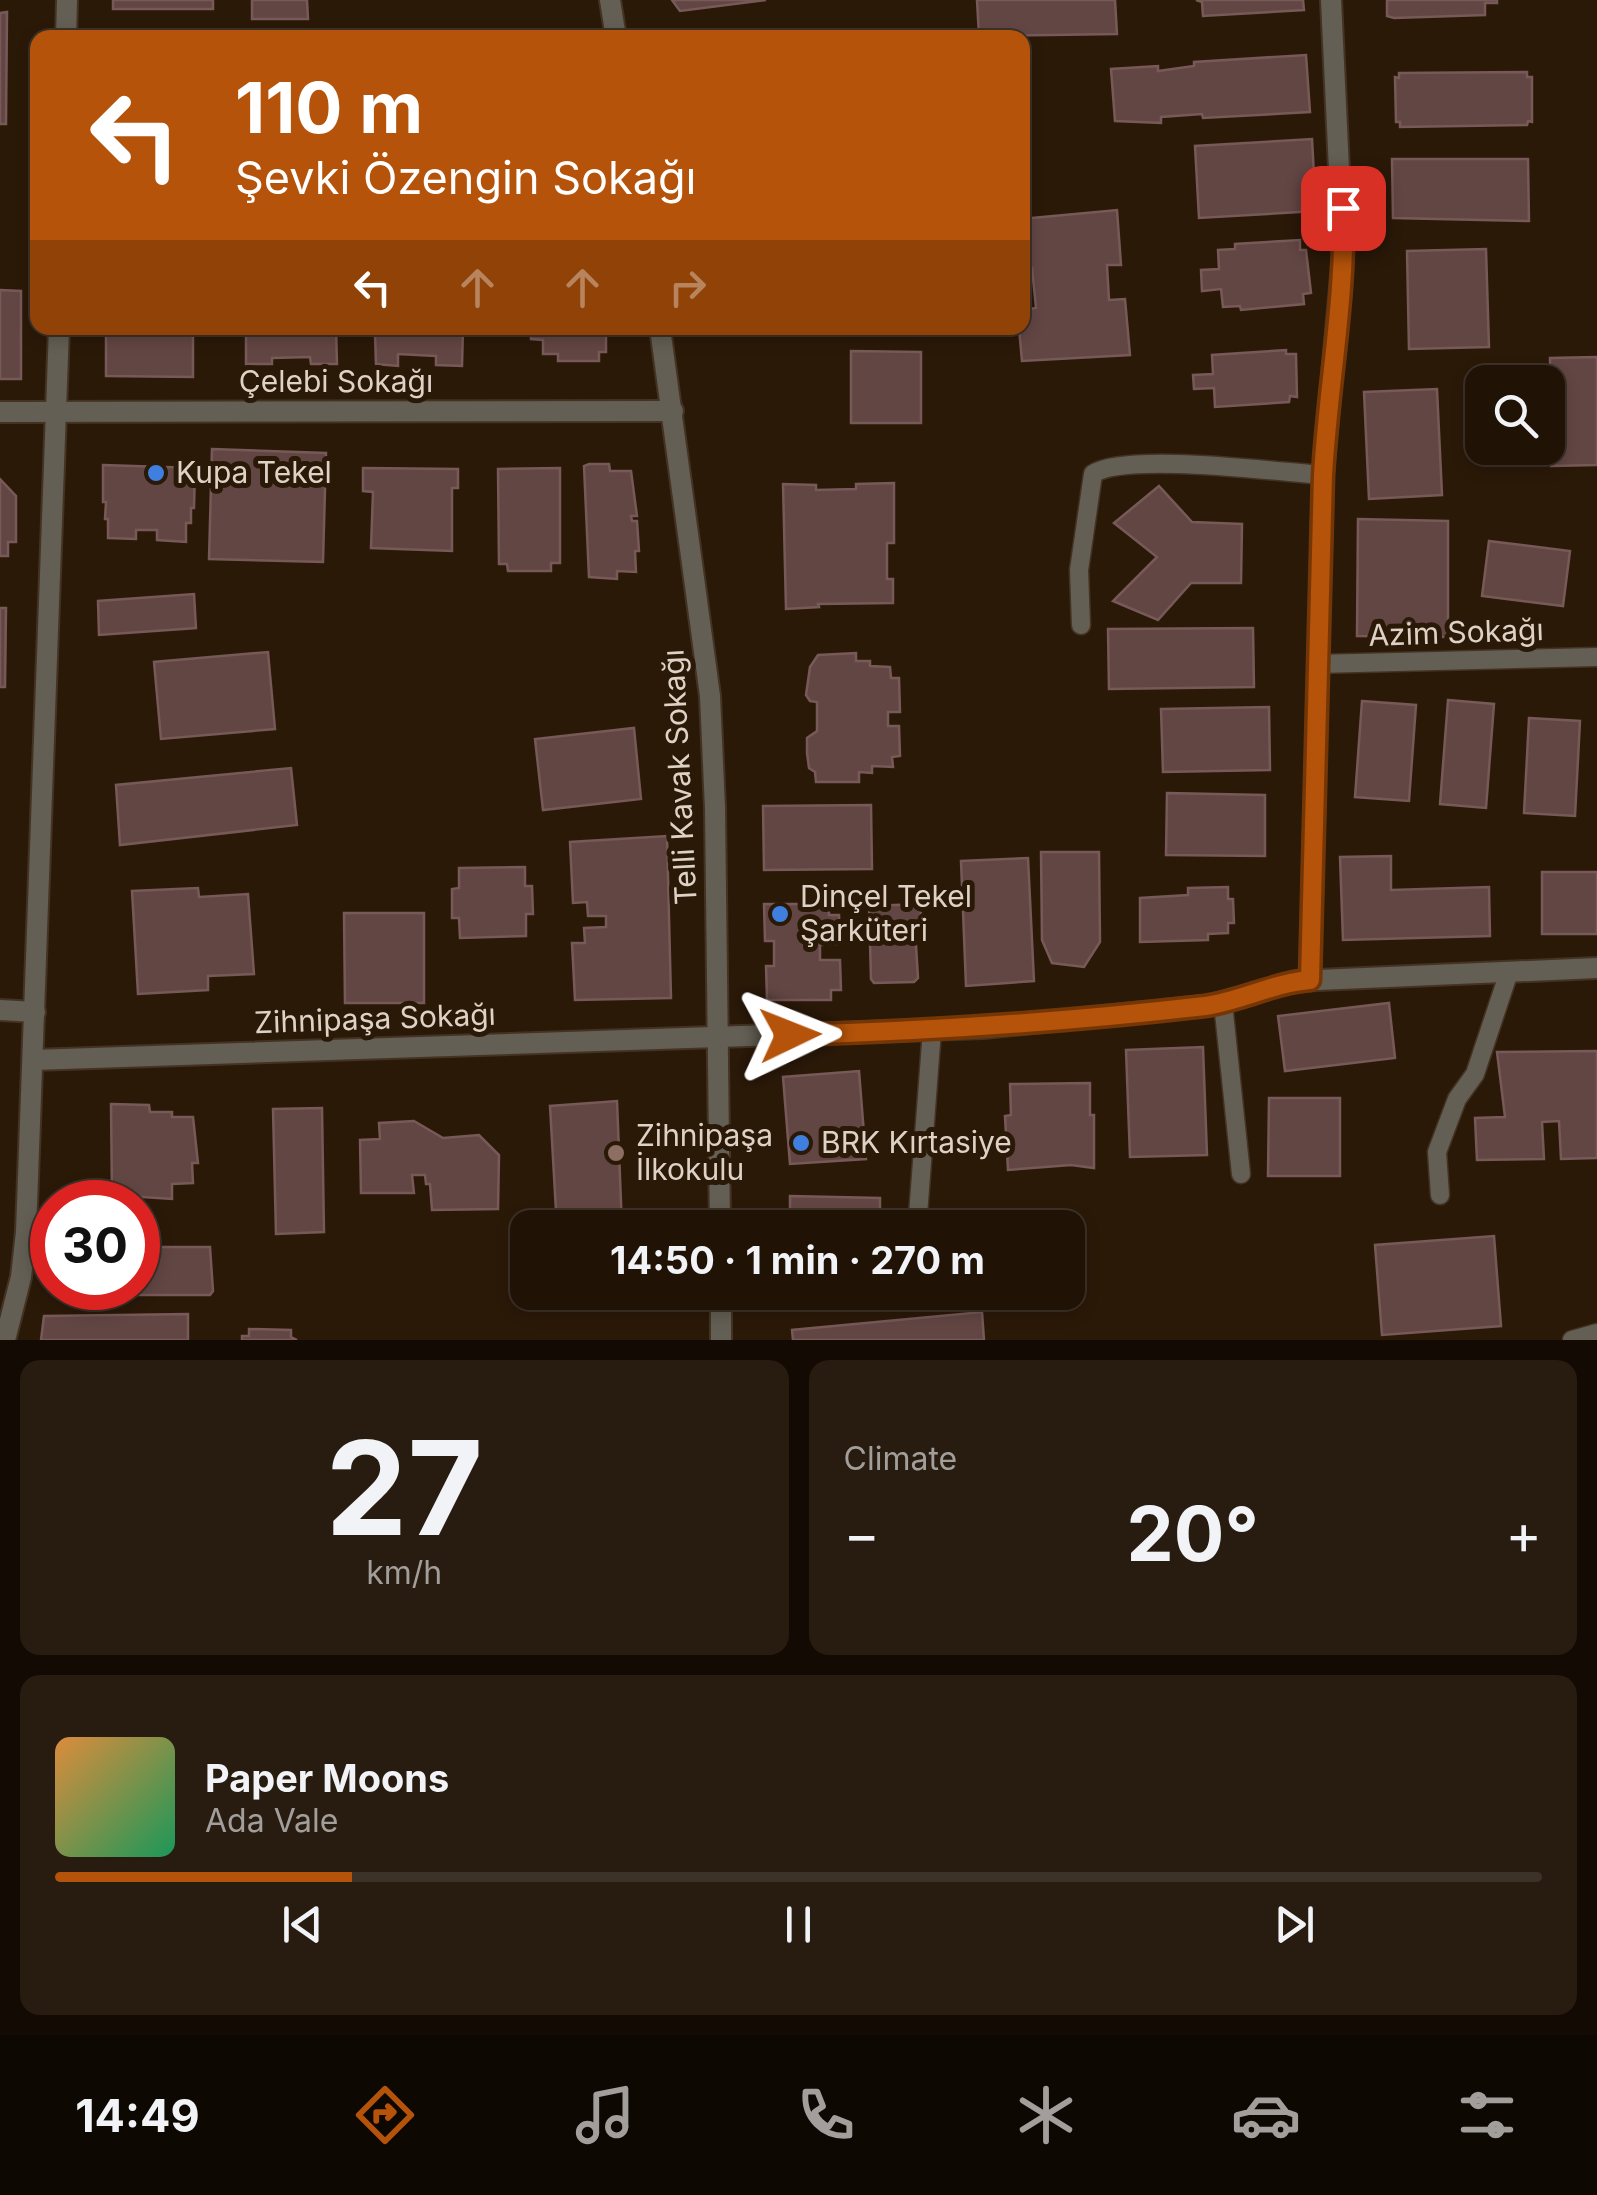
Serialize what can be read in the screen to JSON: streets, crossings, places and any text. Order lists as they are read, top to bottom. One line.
{"streets":{"street":["Çelebi Sokağı","Telli Kavak Sokağı","Zihnipaşa Sokağı"],"lane":["Azim Sokağı"]},"crossings":[["Çelebi Sokağı","Telli Kavak Sokağı"],["Telli Kavak Sokağı","Zihnipaşa Sokağı"]],"places":["Kupa Tekel","Dinçel Tekel Şarküteri","BRK Kırtasiye","Zihnipaşa İlkokulu"],"page":{"turn":["110 m","Şevki Özengin Sokağı"],"limit":"30","trip":"14:50 · 1 min · 270 m","tile":[["27","km/h"],"Climate"],"heat":["−","20°","+"],"song":["Paper Moons","Ada Vale"],"tabs":"14:49"}}
